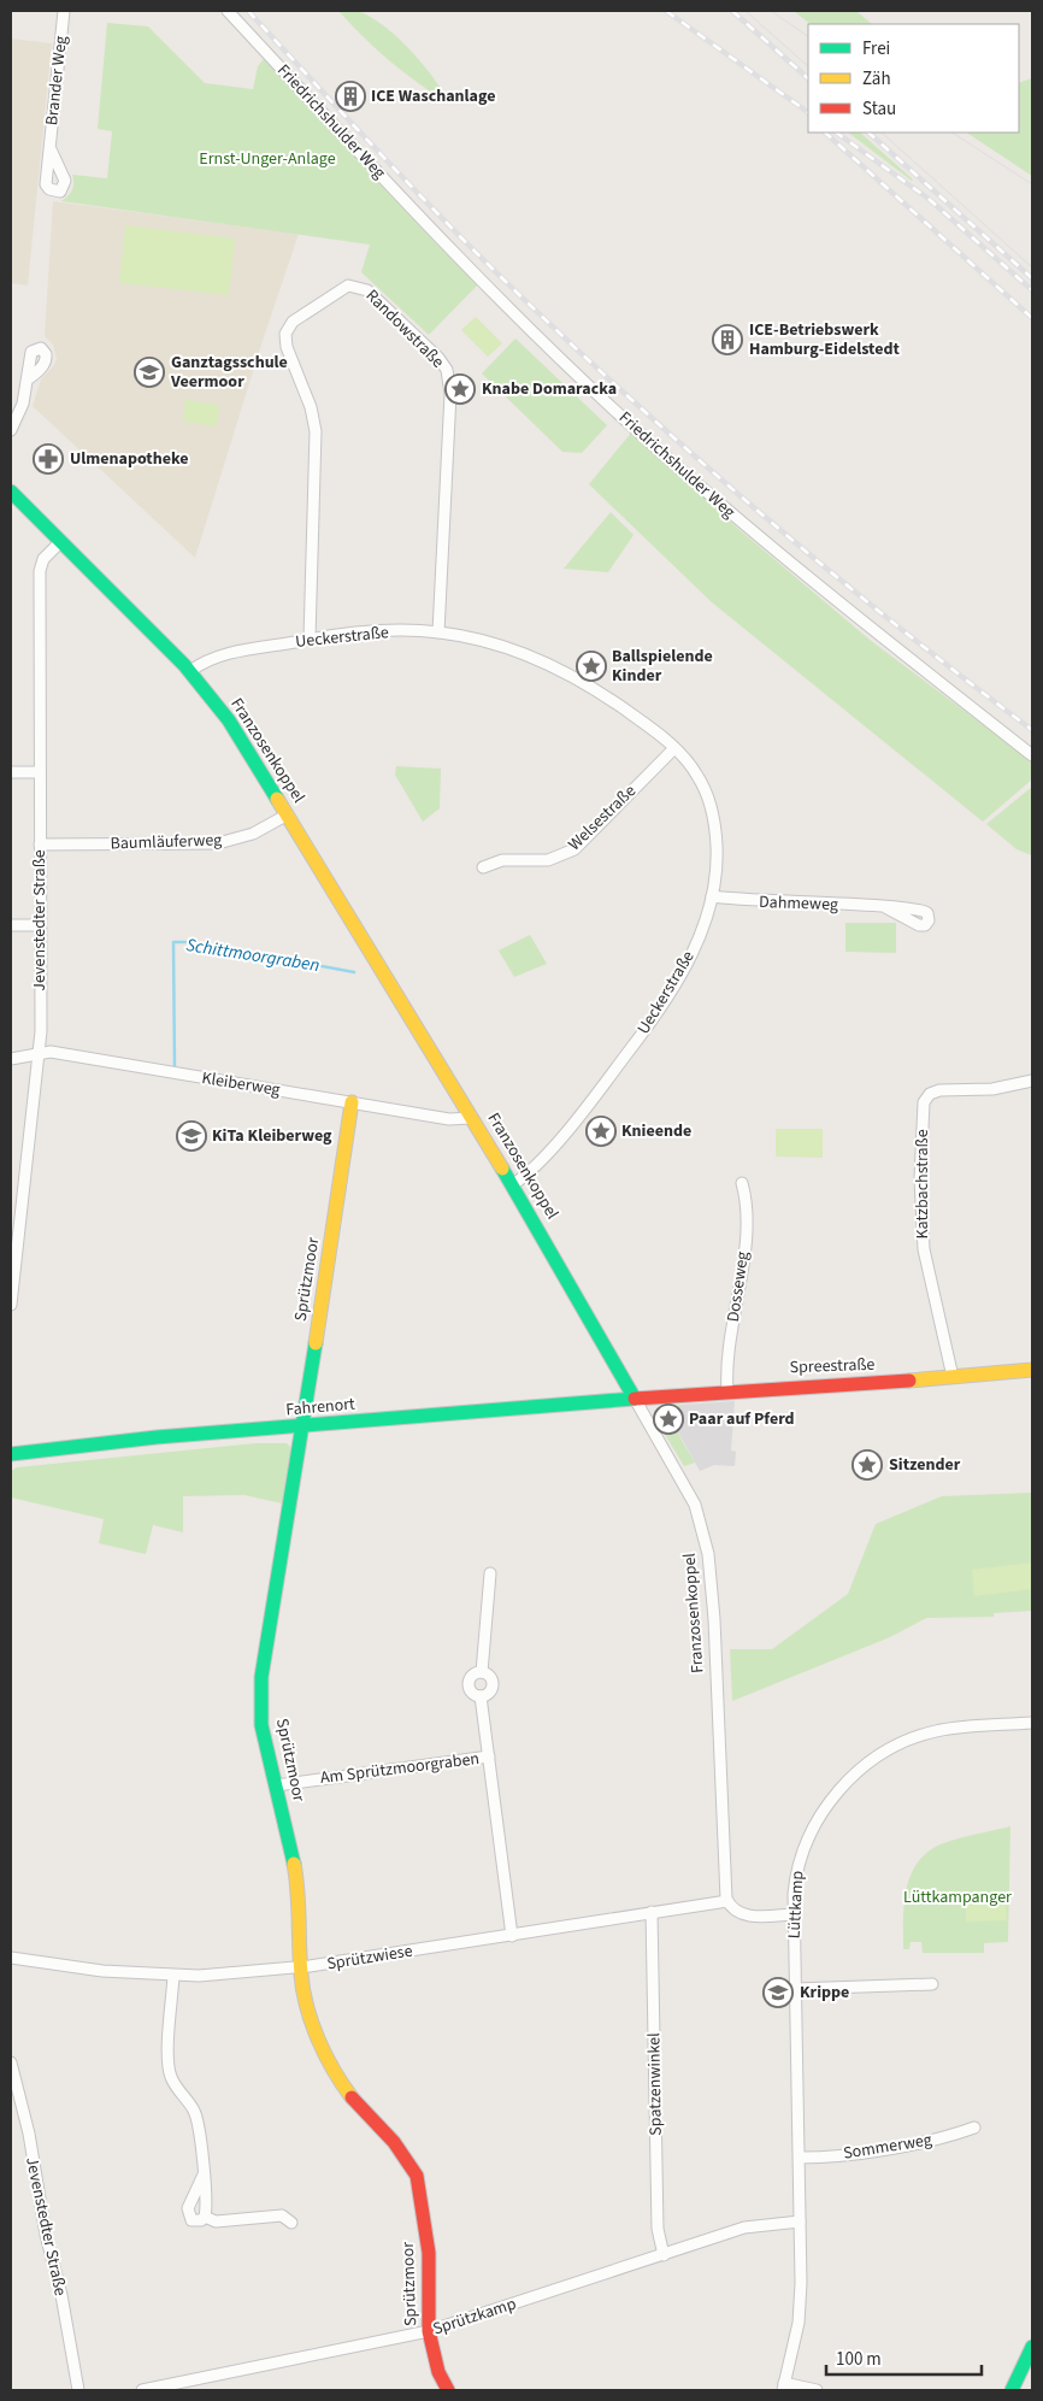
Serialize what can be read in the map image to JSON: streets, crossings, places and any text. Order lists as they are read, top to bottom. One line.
{"streets":{"street":["Brander Weg","Friedrichshulder Weg","Randowstraße","Ueckerstraße","Franzosenkoppel","Welsestraße","Baumläuferweg","Dahmeweg","Jevenstedter Straße","Kleiberweg","Katzbachstraße","Sprützmoor","Dosseweg","Spreestraße","Fahrenort","Am Sprützmoorgraben","Lüttkamp","Sprützwiese","Spatzenwinkel","Sommerweg","Sprützkamp"]},"crossings":[["Randowstraße","Ueckerstraße"],["Ueckerstraße","Franzosenkoppel"],["Ueckerstraße","Welsestraße"],["Ueckerstraße","Dahmeweg"],["Franzosenkoppel","Baumläuferweg"],["Franzosenkoppel","Jevenstedter Straße"],["Franzosenkoppel","Kleiberweg"],["Franzosenkoppel","Spreestraße"],["Franzosenkoppel","Fahrenort"],["Franzosenkoppel","Sprützwiese"],["Baumläuferweg","Jevenstedter Straße"],["Jevenstedter Straße","Kleiberweg"],["Kleiberweg","Sprützmoor"],["Katzbachstraße","Spreestraße"],["Sprützmoor","Fahrenort"],["Sprützmoor","Am Sprützmoorgraben"],["Sprützmoor","Sprützwiese"],["Sprützmoor","Sprützkamp"],["Dosseweg","Spreestraße"],["Spreestraße","Fahrenort"],["Am Sprützmoorgraben","Sprützwiese"],["Lüttkamp","Sommerweg"],["Lüttkamp","Sprützkamp"],["Sprützwiese","Spatzenwinkel"],["Spatzenwinkel","Sprützkamp"]],"water":["Schittmoorgraben"],"parks":["Ernst-Unger-Anlage","Lüttkampanger"],"places":{"building":["ICE Waschanlage","ICE-Betriebswerk Hamburg-Eidelstedt"],"school or university":["Ganztagsschule Veermoor","KiTa Kleiberweg","Krippe"],"place":["Knabe Domaracka","Ballspielende Kinder","Knieende","Paar auf Pferd","Sitzender"],"pharmacy":["Ulmenapotheke"]},"legend":["Frei","Zäh","Stau"],"scale_bar":"100 m"}
